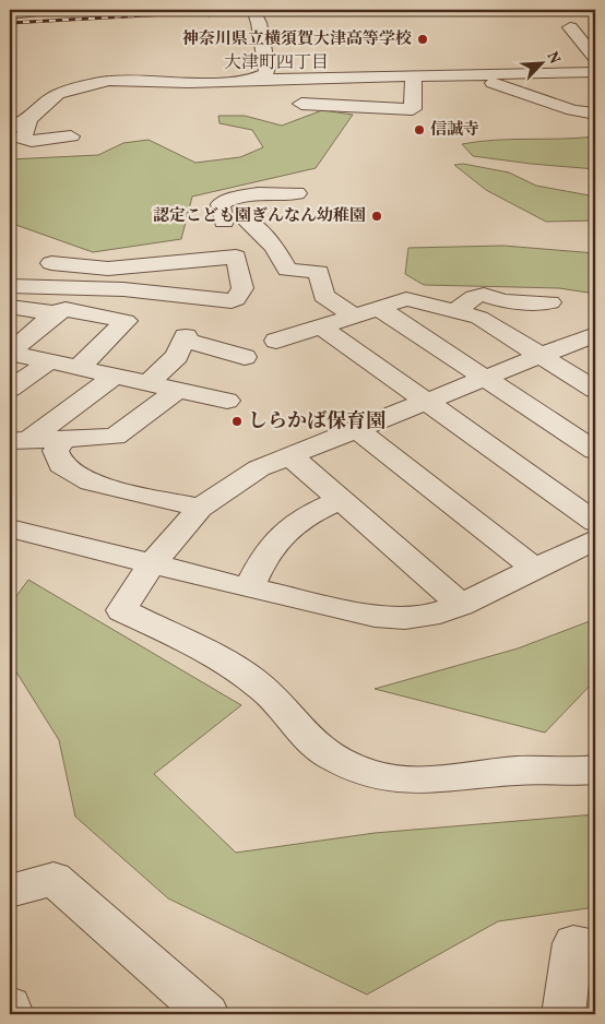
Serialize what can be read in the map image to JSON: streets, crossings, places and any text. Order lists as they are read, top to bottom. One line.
{"districts":["大津町四丁目"],"places":["神奈川県立横須賀大津高等学校","信誠寺","認定こども園ぎんなん幼稚園","しらかば保育園"],"north":"top right"}
